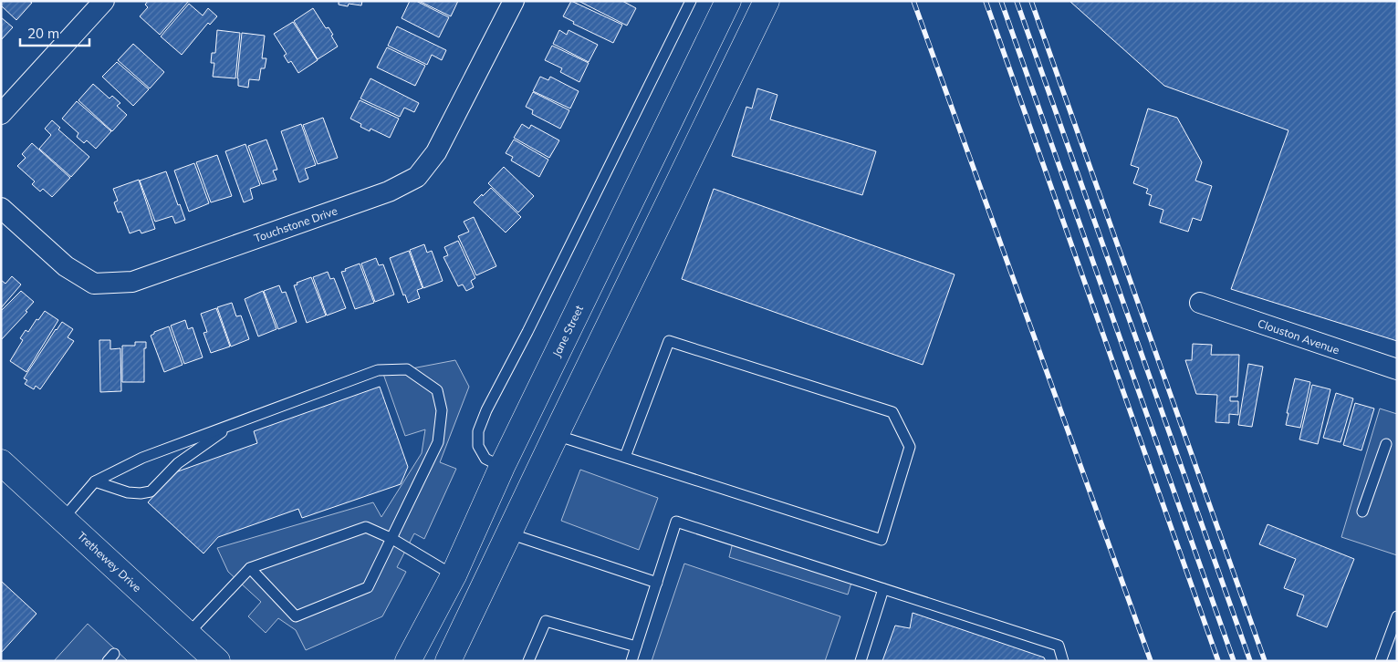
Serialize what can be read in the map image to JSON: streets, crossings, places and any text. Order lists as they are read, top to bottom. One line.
{"streets":{"main road":["Jane Street","Trethewey Drive"],"street":["Touchstone Drive","Clouston Avenue"]},"scale_bar":"20 m"}
